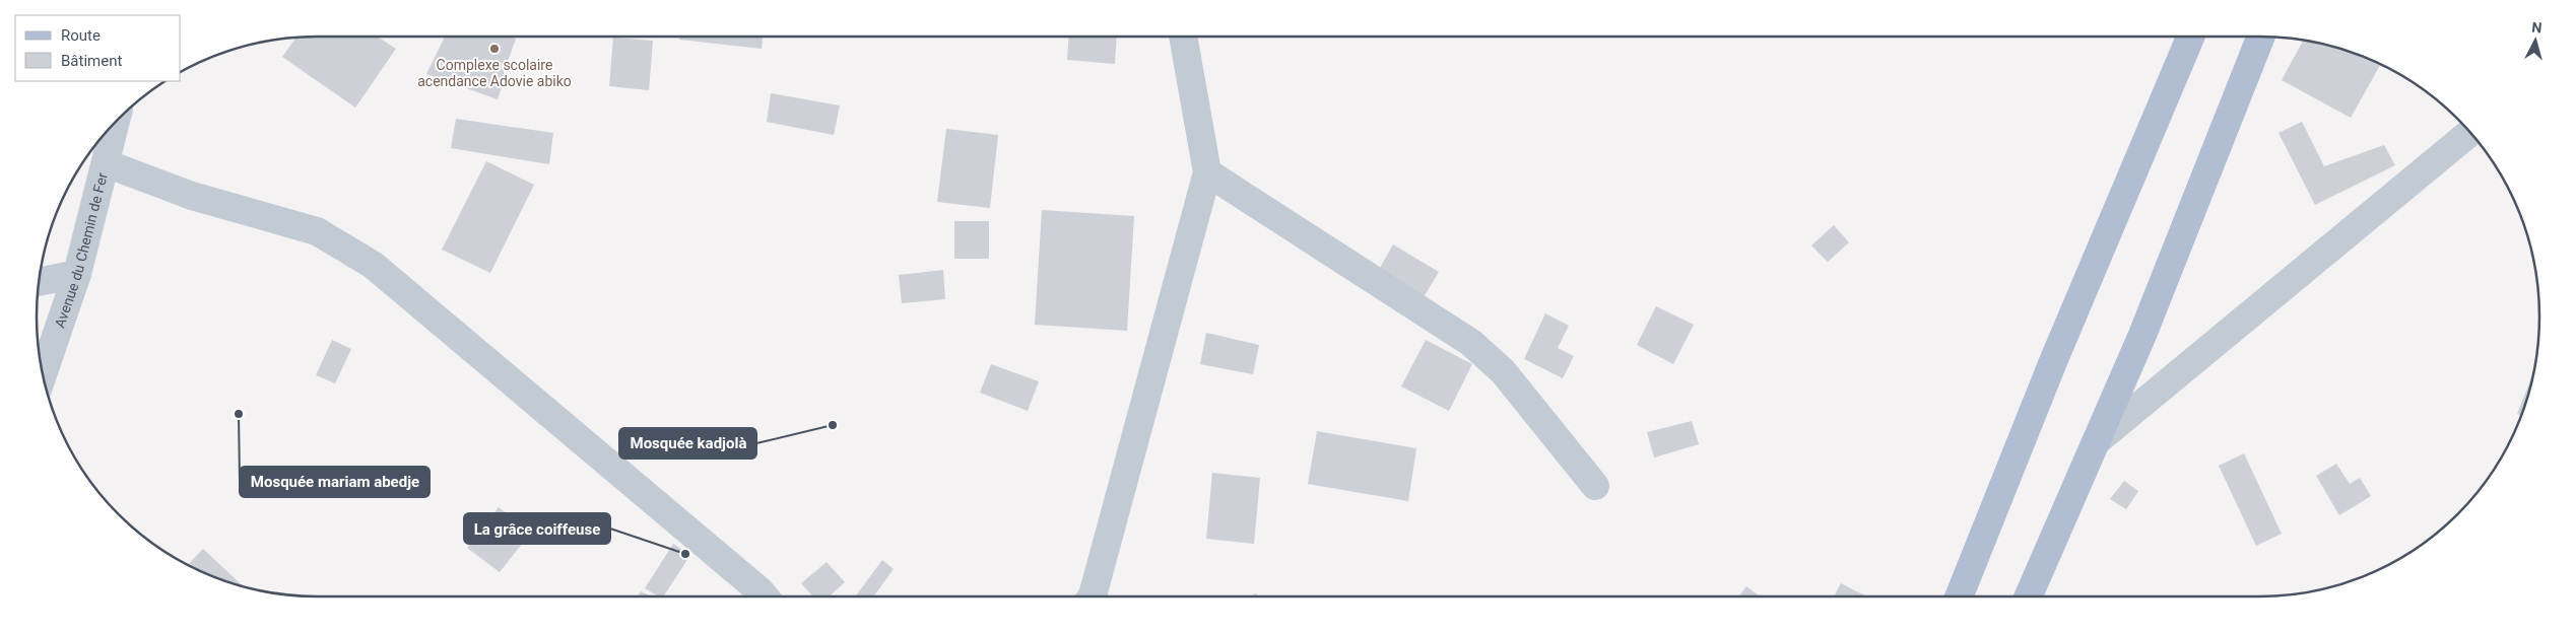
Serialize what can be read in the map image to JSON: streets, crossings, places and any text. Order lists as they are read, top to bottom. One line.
{"streets":{"street":["Avenue du Chemin de Fer"]},"places":["Complexe scolaire acendance Adovie abiko","Mosquée mariam abedje","Mosquée kadjolà","La grâce coiffeuse"],"legend":["Route","Bâtiment"],"north":"top"}
